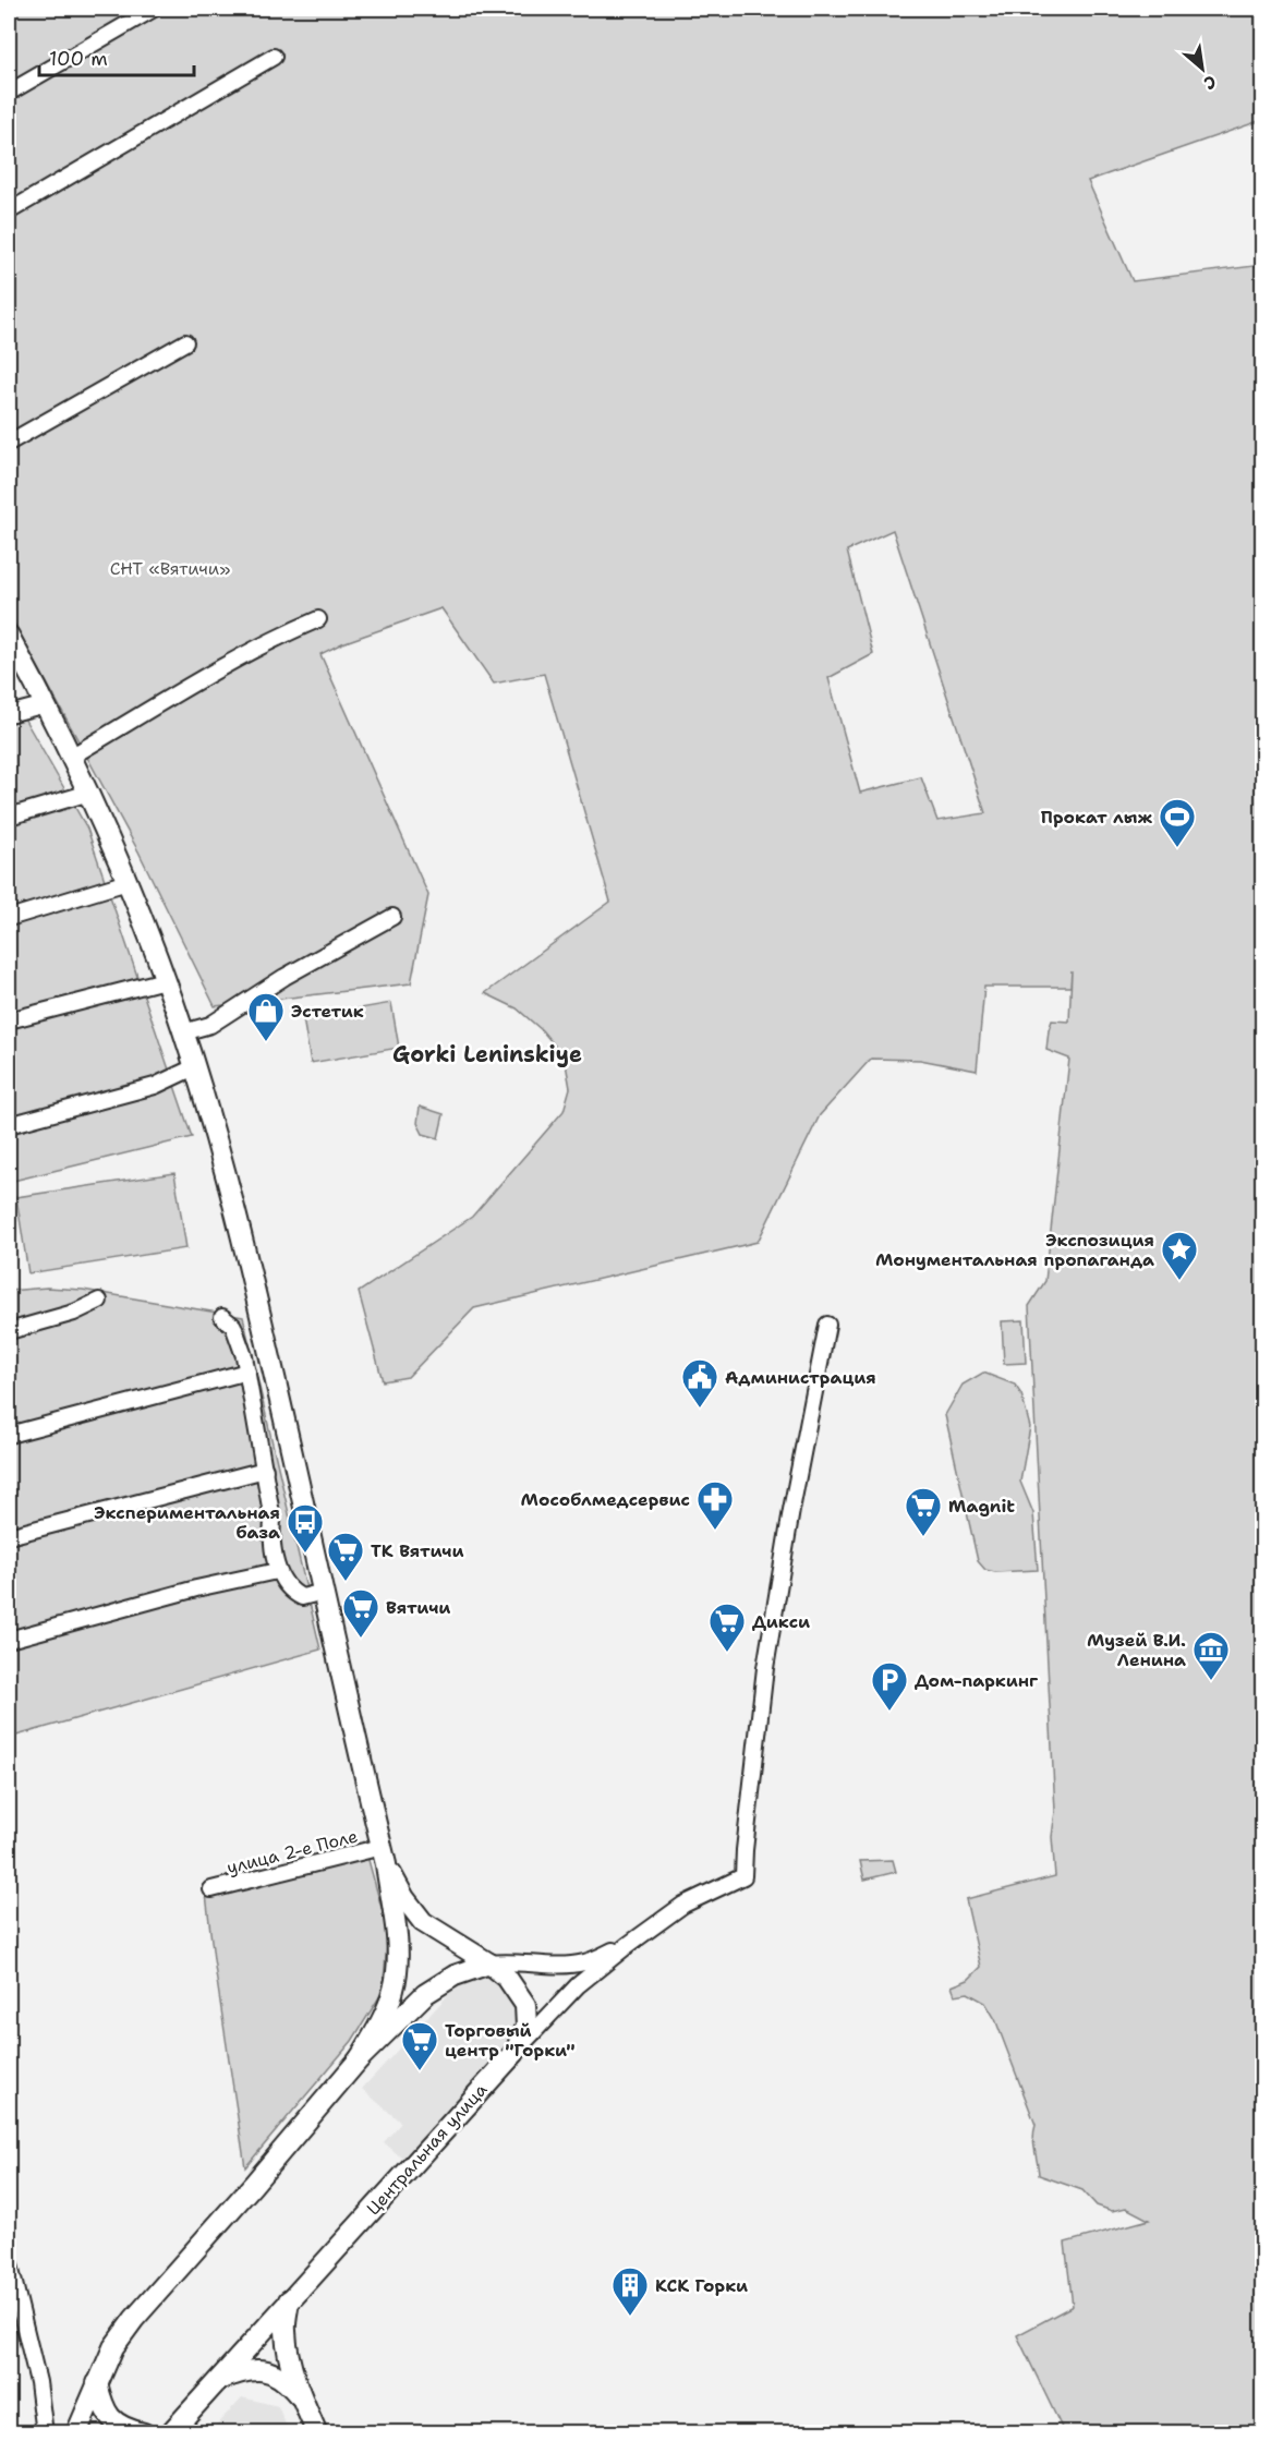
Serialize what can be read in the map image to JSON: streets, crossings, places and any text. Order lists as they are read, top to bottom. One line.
{"streets":{"main road":["Центральная улица"],"street":["улица 2-е Поле"]},"districts":["Gorki Leninskiye"],"parks":["СНТ «Вятичи»"],"places":{"sports":["Прокат лыж"],"shop":["Эстетик"],"place":["Экспозиция Монументальная пропаганда"],"public building":["Администрация"],"pharmacy":["Мособлмедсервис"],"supermarket":["Magnit","ТК Вятичи","Вятичи","Дикси","Торговый центр \"Горки\""],"bus stop":["Экспериментальная база"],"museum":["Музей В.И. Ленина"],"parking":["Дом-паркинг"],"building":["КСК Горки"]},"scale_bar":"100 m","north":"bottom right"}
